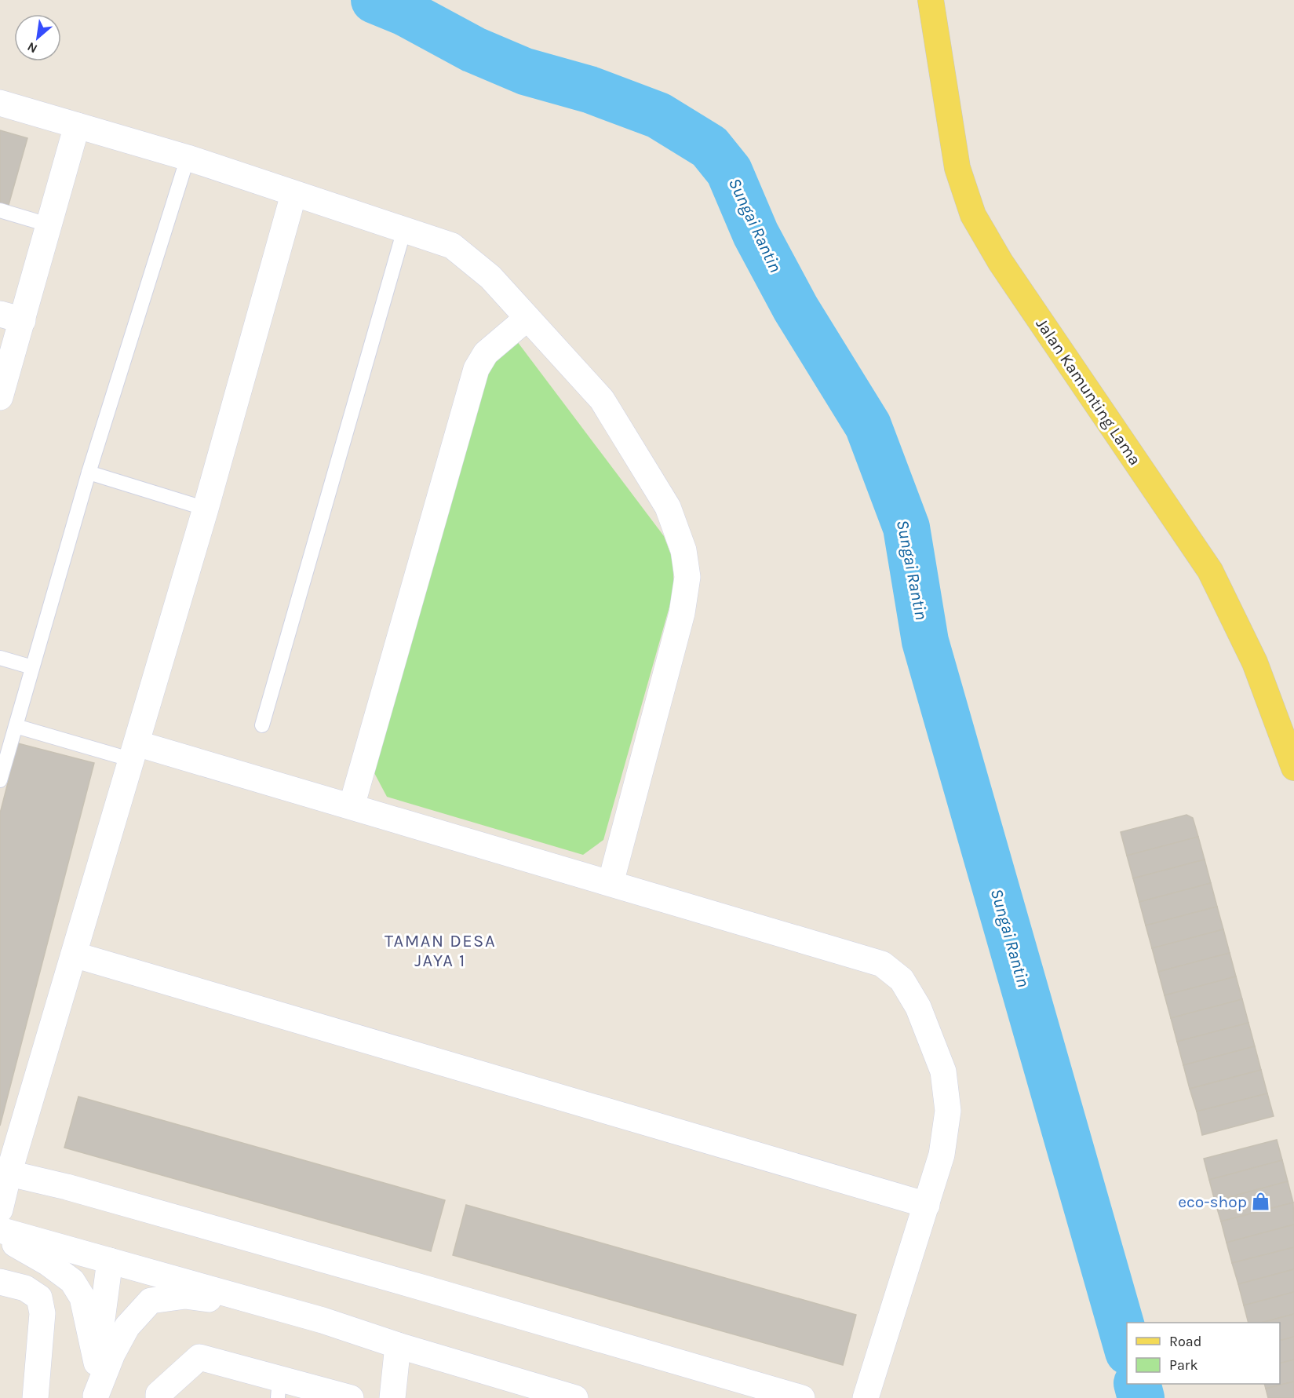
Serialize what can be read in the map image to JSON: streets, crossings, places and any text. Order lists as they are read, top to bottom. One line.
{"streets":{"main road":["Jalan Kamunting Lama"]},"districts":["TAMAN DESA JAYA 1"],"water":["Sungai Rantin"],"places":{"shop":["eco-shop"]},"legend":["Road","Park"],"north":"bottom left"}
